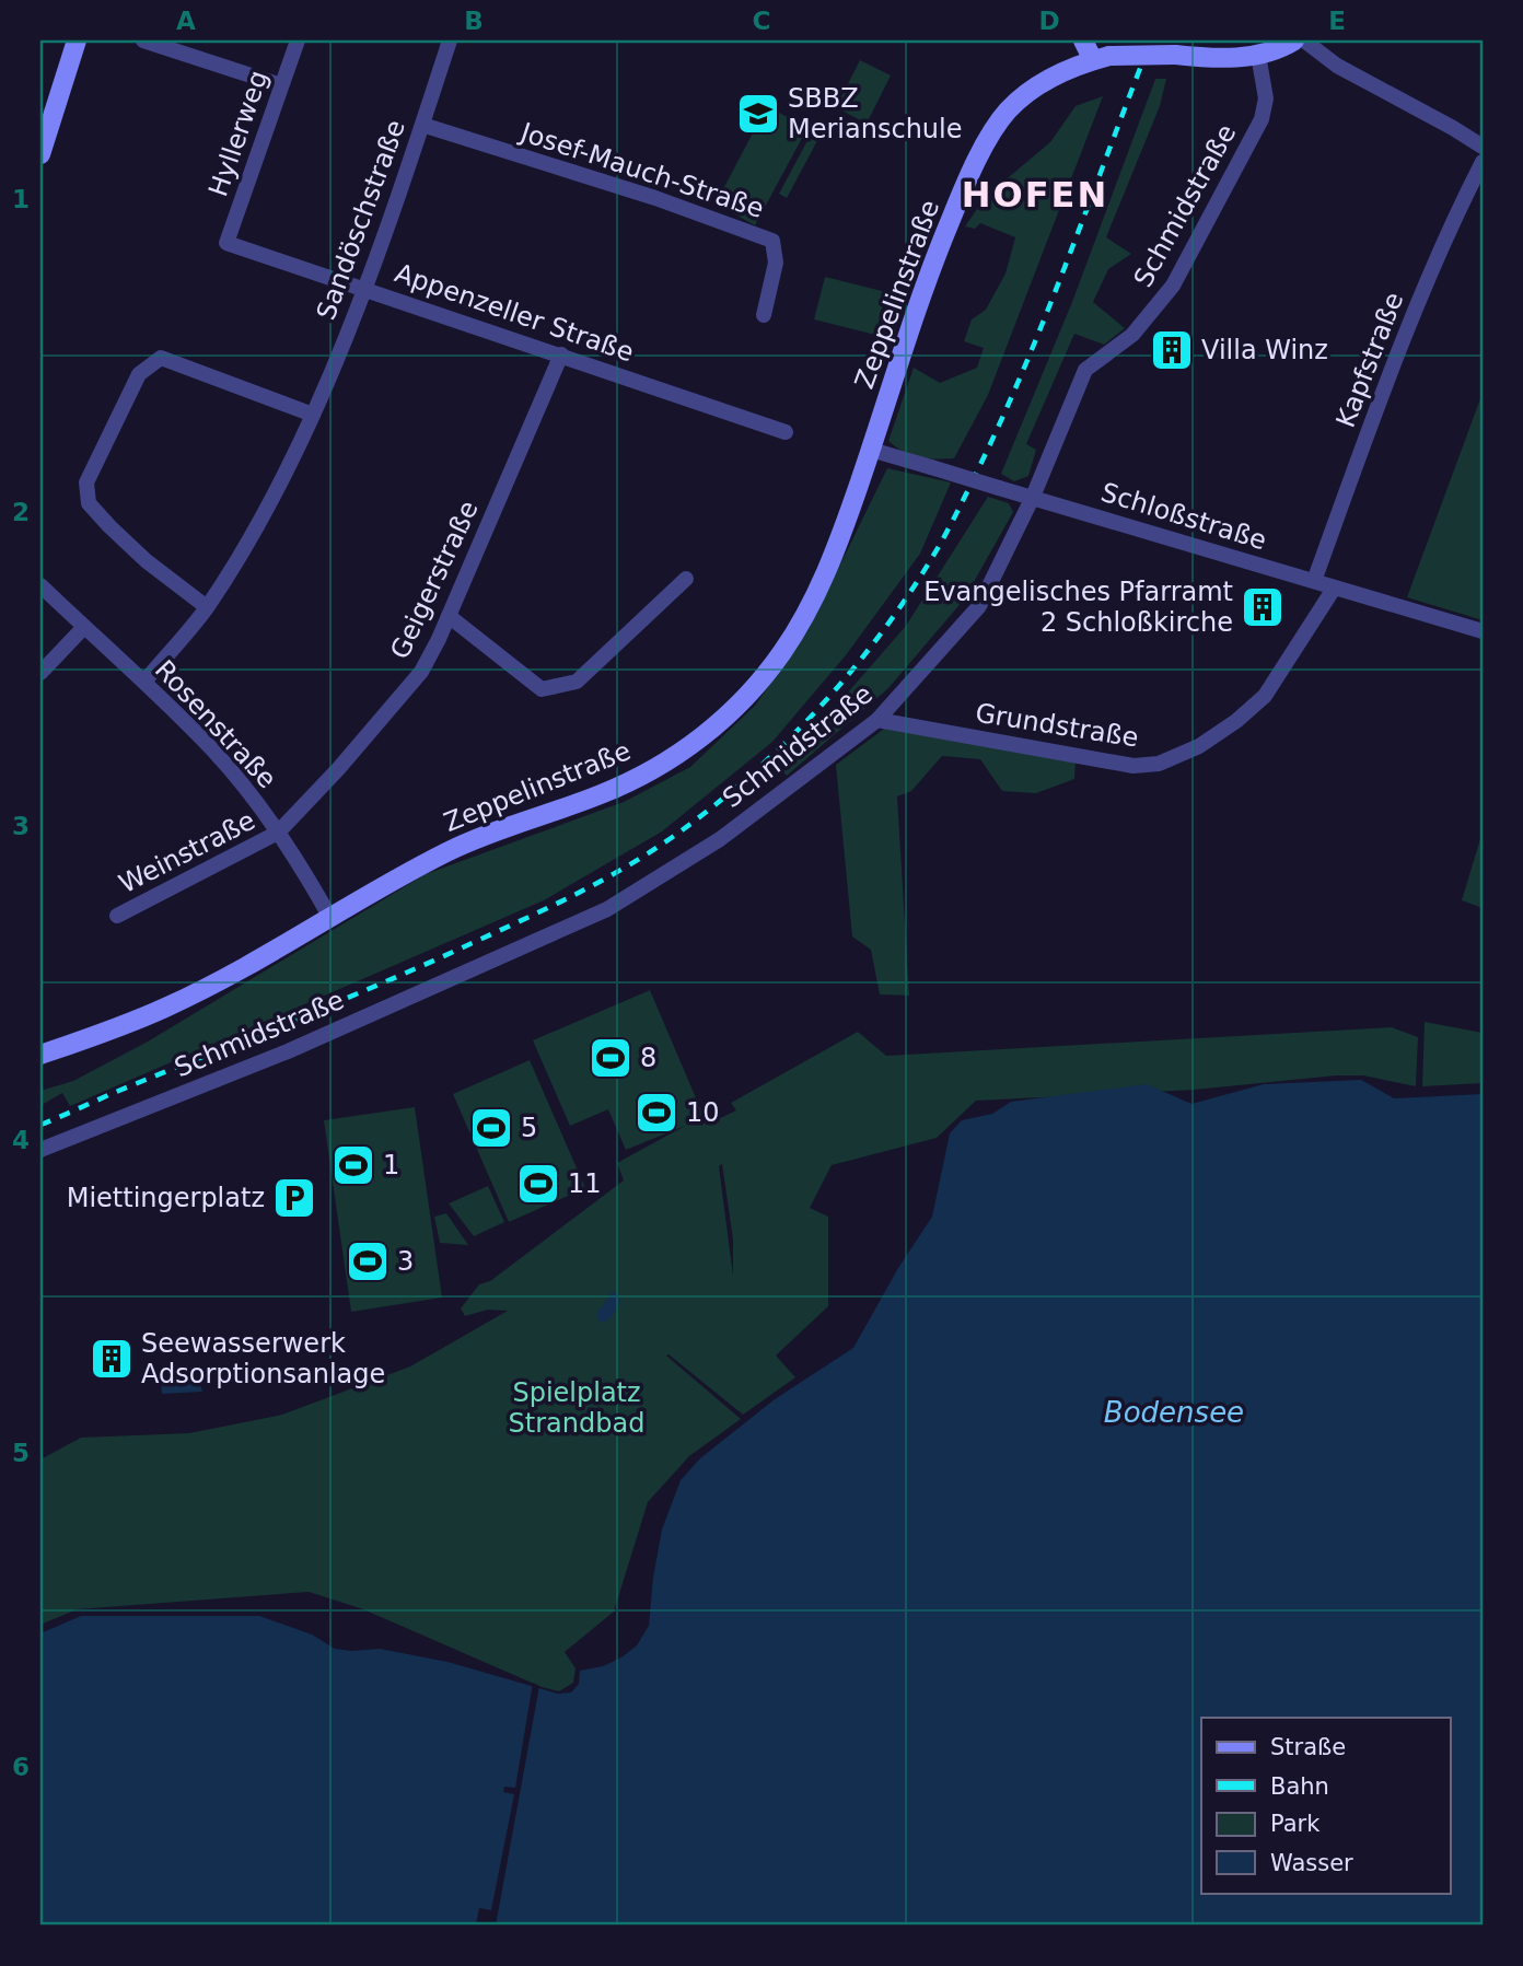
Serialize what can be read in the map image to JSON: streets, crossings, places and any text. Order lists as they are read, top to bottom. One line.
{"streets":{"main road":["Zeppelinstraße"],"street":["Hyllerweg","Josef-Mauch-Straße","Schmidstraße","Sandöschstraße","Appenzeller Straße","Kapfstraße","Schloßstraße","Geigerstraße","Rosenstraße","Grundstraße","Weinstraße"]},"crossings":[["Hyllerweg","Appenzeller Straße"],["Josef-Mauch-Straße","Sandöschstraße"],["Schmidstraße","Schloßstraße"],["Schmidstraße","Grundstraße"],["Sandöschstraße","Appenzeller Straße"],["Sandöschstraße","Rosenstraße"],["Zeppelinstraße","Schloßstraße"],["Zeppelinstraße","Rosenstraße"],["Appenzeller Straße","Geigerstraße"],["Kapfstraße","Schloßstraße"],["Schloßstraße","Grundstraße"],["Geigerstraße","Rosenstraße"],["Geigerstraße","Weinstraße"],["Rosenstraße","Weinstraße"]],"districts":["HOFEN"],"water":["Bodensee"],"parks":["Spielplatz Strandbad"],"places":{"school or university":["SBBZ Merianschule"],"building":["Villa Winz","Evangelisches Pfarramt 2 Schloßkirche","Seewasserwerk Adsorptionsanlage"],"sports":["8","10","5","1","11","3"],"parking":["Miettingerplatz"]},"legend":["Straße","Bahn","Park","Wasser"],"grid":{"columns":["A","B","C","D","E"],"rows":["1","2","3","4","5","6"]}}
